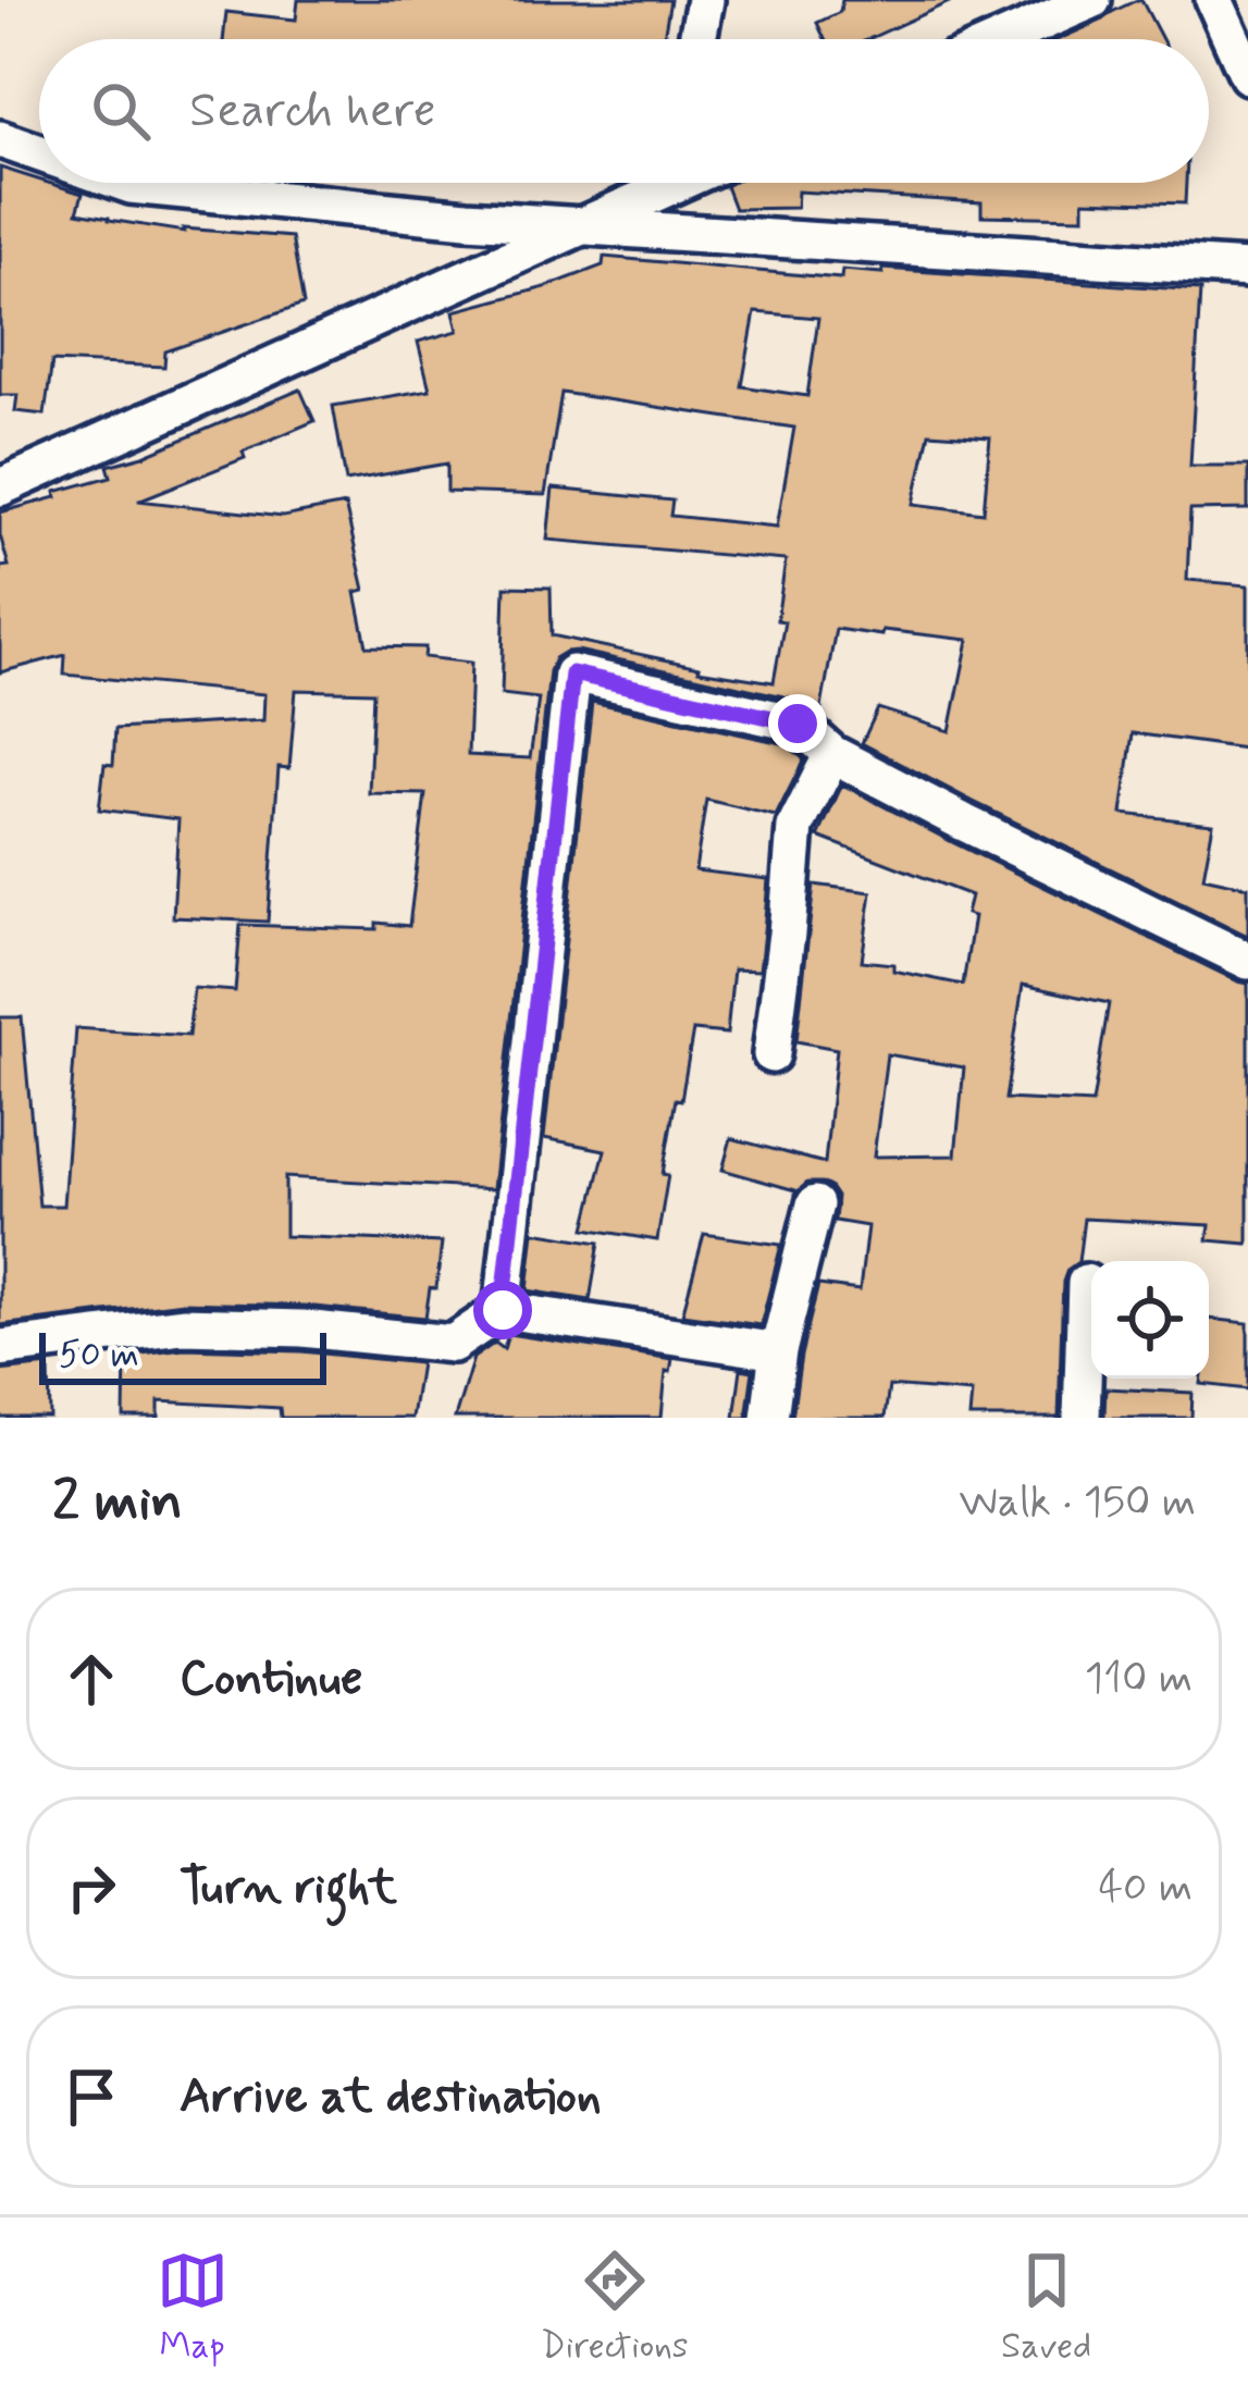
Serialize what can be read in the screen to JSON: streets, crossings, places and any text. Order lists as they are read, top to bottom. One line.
{"scale_bar":"50 m","page":{"search":"Search here","scale":"50 m","heading":["2 min","Walk · 150 m"],"list":[["Continue","110 m"],["Turn right","40 m"],"Arrive at destination"],"nav":["Map","Directions","Saved"]}}
